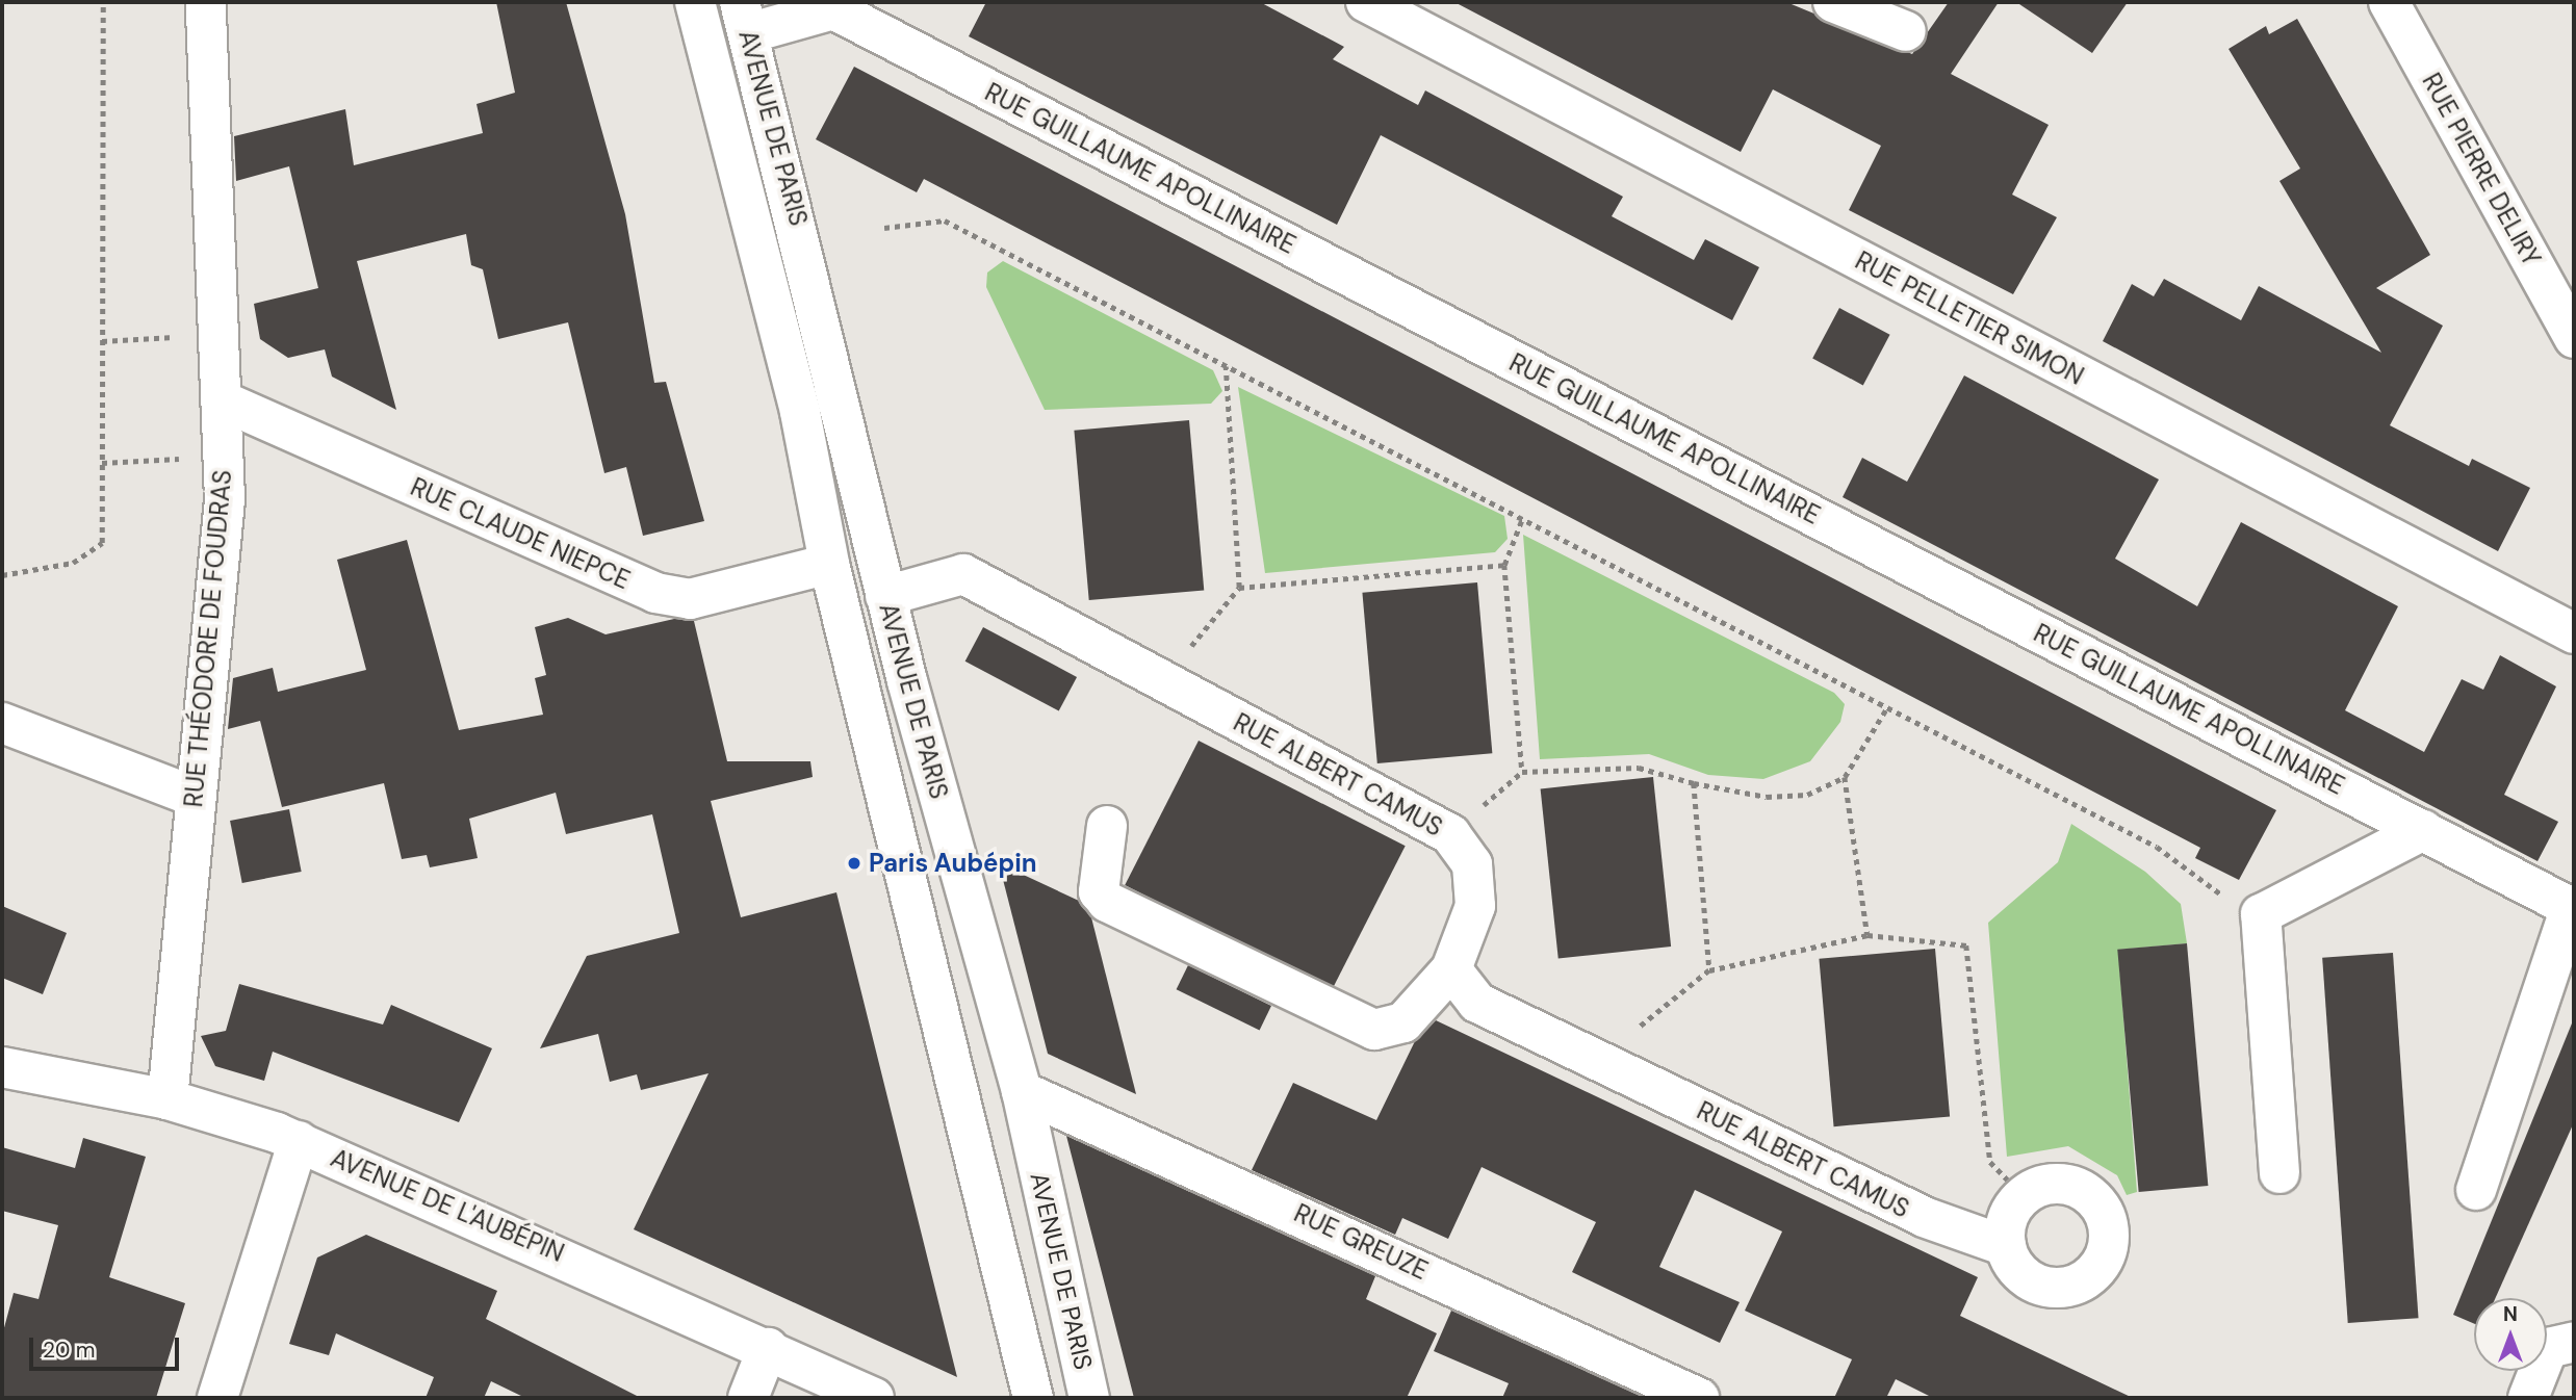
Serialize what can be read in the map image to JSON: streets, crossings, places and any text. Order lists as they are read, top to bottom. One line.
{"streets":{"street":["AVENUE DE PARIS","RUE GUILLAUME APOLLINAIRE","RUE PIERRE DELIRY","RUE PELLETIER SIMON","RUE CLAUDE NIEPCE","RUE THÉODORE DE FOUDRAS","RUE ALBERT CAMUS","AVENUE DE L'AUBÉPIN","RUE GREUZE"]},"crossings":[["AVENUE DE PARIS","RUE GUILLAUME APOLLINAIRE"],["AVENUE DE PARIS","RUE CLAUDE NIEPCE"],["AVENUE DE PARIS","RUE ALBERT CAMUS"],["AVENUE DE PARIS","RUE GREUZE"],["RUE CLAUDE NIEPCE","RUE THÉODORE DE FOUDRAS"],["RUE THÉODORE DE FOUDRAS","AVENUE DE L'AUBÉPIN"]],"places":["Paris Aubépin"],"scale_bar":"20 m","north":"top"}
